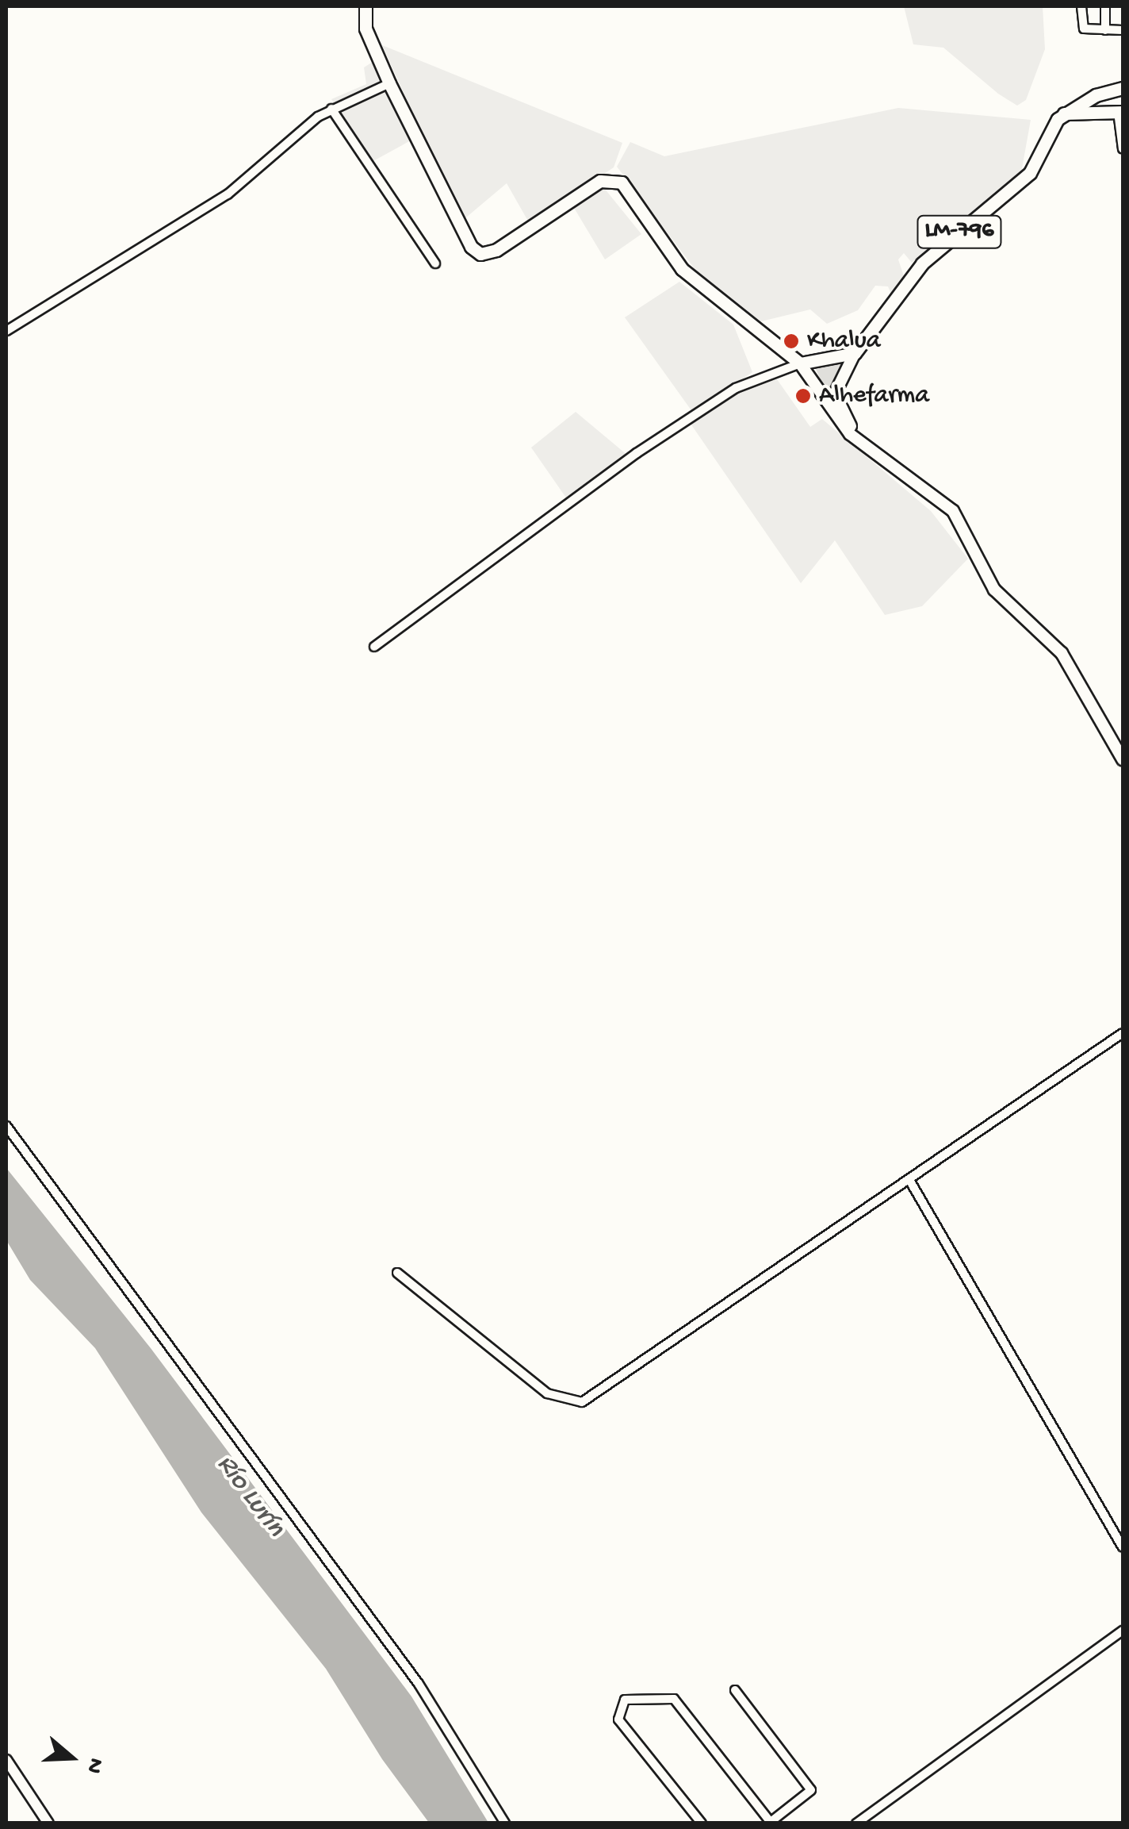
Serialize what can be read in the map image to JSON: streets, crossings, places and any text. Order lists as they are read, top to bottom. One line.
{"streets":{"main road":["LM-796"]},"water":["Río Lurín"],"places":["Khalua","Alhefarma"],"north":"right"}
